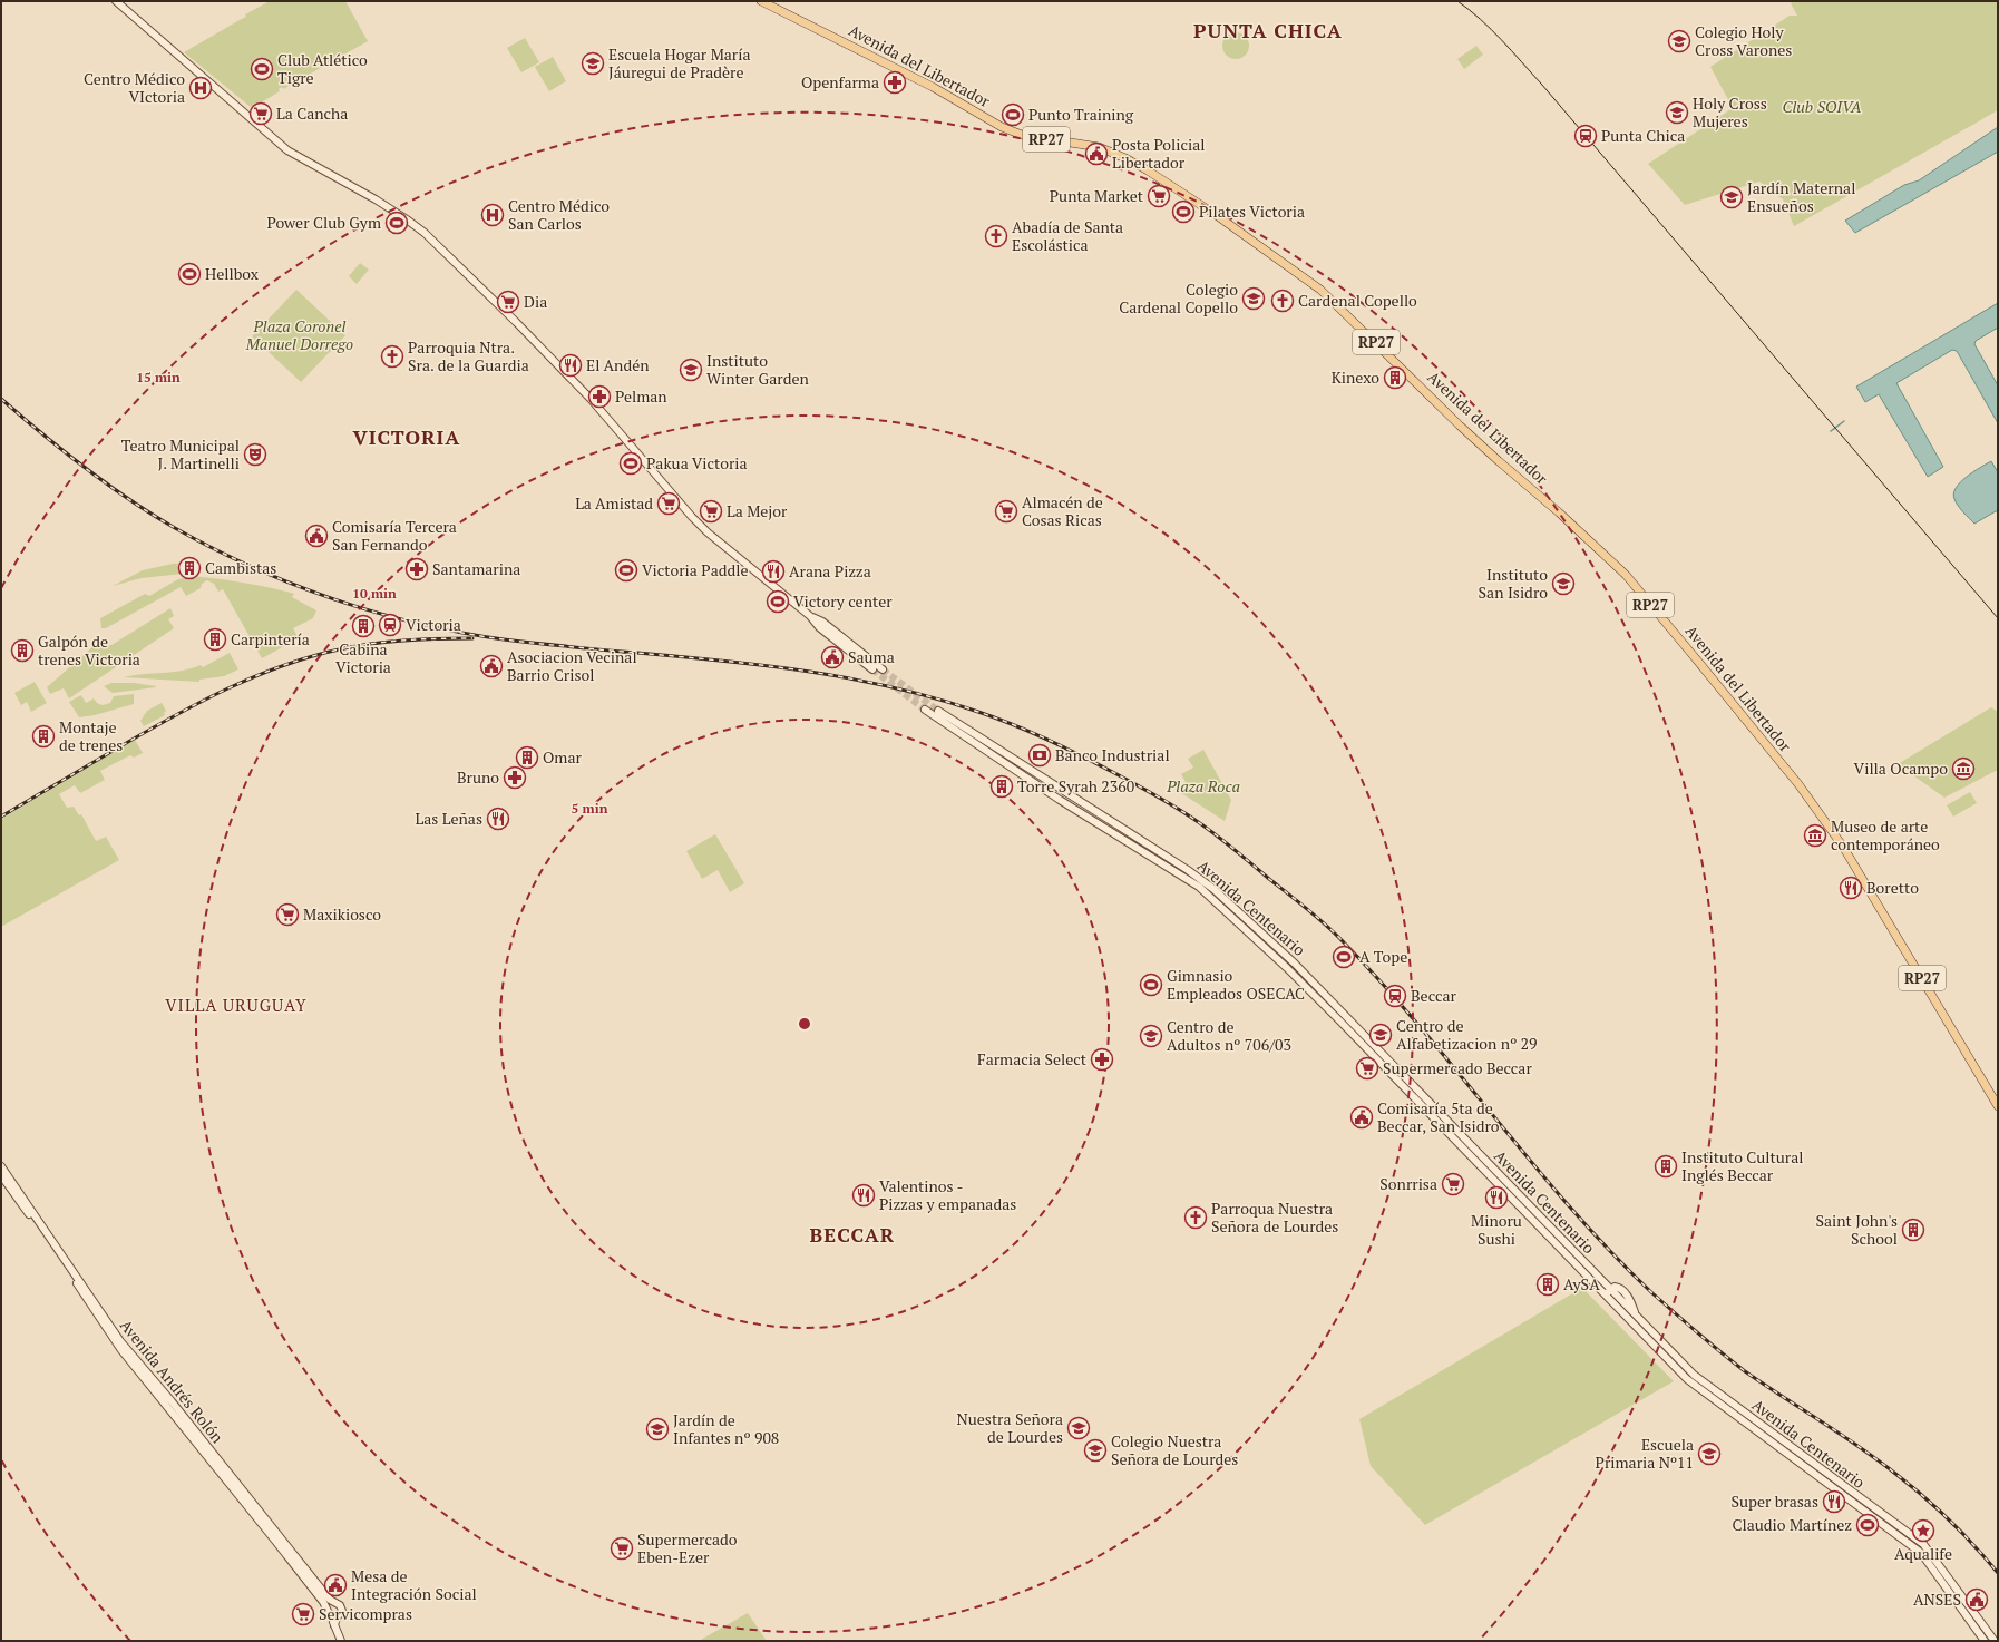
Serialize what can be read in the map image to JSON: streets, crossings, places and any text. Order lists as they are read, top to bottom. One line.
{"streets":{"main road":["Avenida del Libertador","RP27","Avenida Centenario","Avenida Andrés Rolón"]},"districts":["PUNTA CHICA","VICTORIA","VILLA URUGUAY","BECCAR"],"parks":["Club SOIVA","Plaza Coronel Manuel Dorrego","Plaza Roca"],"places":{"school or university":["Colegio Holy Cross Varones","Escuela Hogar María Jáuregui de Pradère","Holy Cross Mujeres","Jardín Maternal Ensueños","Colegio Cardenal Copello","Instituto Winter Garden","Instituto San Isidro","Centro de Alfabetizacion nº 29","Centro de Adultos nº 706/03","Nuestra Señora de Lourdes","Jardín de Infantes nº 908","Colegio Nuestra Señora de Lourdes","Escuela Primaria Nº11"],"sports":["Club Atlético Tigre","Punto Training","Pilates Victoria","Power Club Gym","Hellbox","Pakua Victoria","Victoria Paddle","Victory center","A Tope","Gimnasio Empleados OSECAC","Claudio Martínez"],"pharmacy":["Openfarma","Pelman","Santamarina","Bruno","Farmacia Select"],"hospital":["Centro Médico VIctoria","Centro Médico San Carlos"],"supermarket":["La Cancha","Punta Market","Dia","La Amistad","La Mejor","Almacén de Cosas Ricas","Maxikiosco","Supermercado Beccar","Sonrrisa","Supermercado Eben-Ezer","Servicompras"],"station":["Punta Chica","Victoria","Beccar"],"public building":["Posta Policial Libertador","Comisaría Tercera San Fernando","Sauma","Asociacion Vecinal Barrio Crisol","Comisaría 5ta de Beccar, San Isidro","Mesa de Integración Social","ANSES"],"church":["Abadía de Santa Escolástica","Cardenal Copello","Parroquia Ntra. Sra. de la Guardia","Parroqua Nuestra Señora de Lourdes"],"restaurant":["El Andén","Arana Pizza","Las Leñas","Boretto","Valentinos - Pizzas y empanadas","Minoru Sushi","Super brasas"],"building":["Kinexo","Cambistas","Cabina Victoria","Carpintería","Galpón de trenes Victoria","Montaje de trenes","Omar","Torre Syrah 2360","Instituto Cultural Inglés Beccar","Saint John's School","AySA"],"theatre":["Teatro Municipal J. Martinelli"],"bank":["Banco Industrial"],"museum":["Villa Ocampo","Museo de arte contemporáneo"],"place":["Aqualife"]},"rings":["15 min","10 min","5 min"]}
